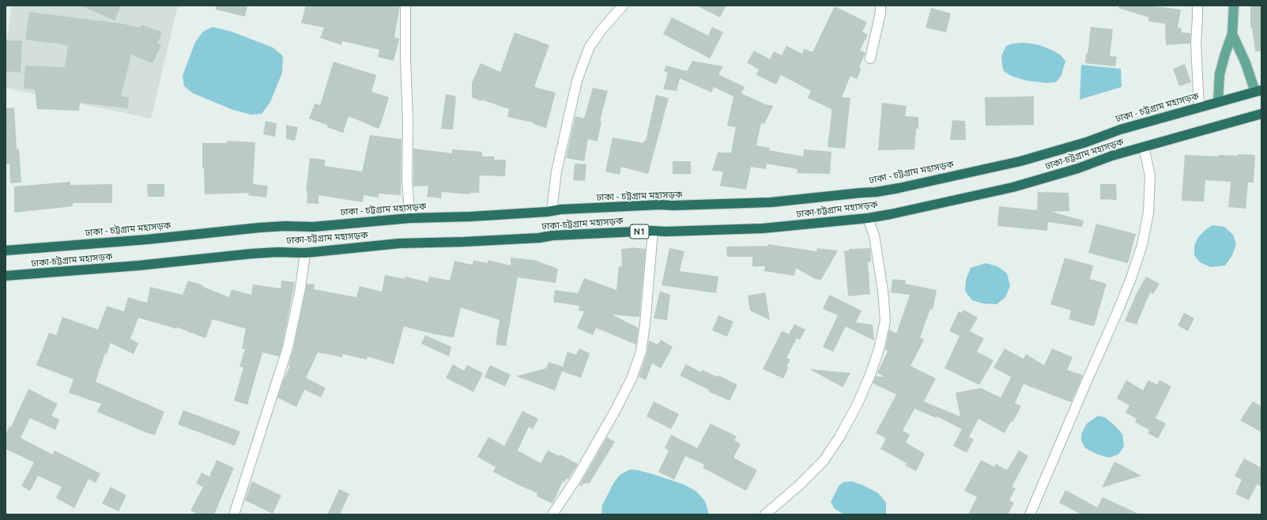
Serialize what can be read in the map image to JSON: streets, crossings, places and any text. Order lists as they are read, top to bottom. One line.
{"streets":{"highway":["ঢাকা - চট্টগ্রাম মহাসড়ক","ঢাকা-চট্টগ্রাম মহাসড়ক","N1"]}}
